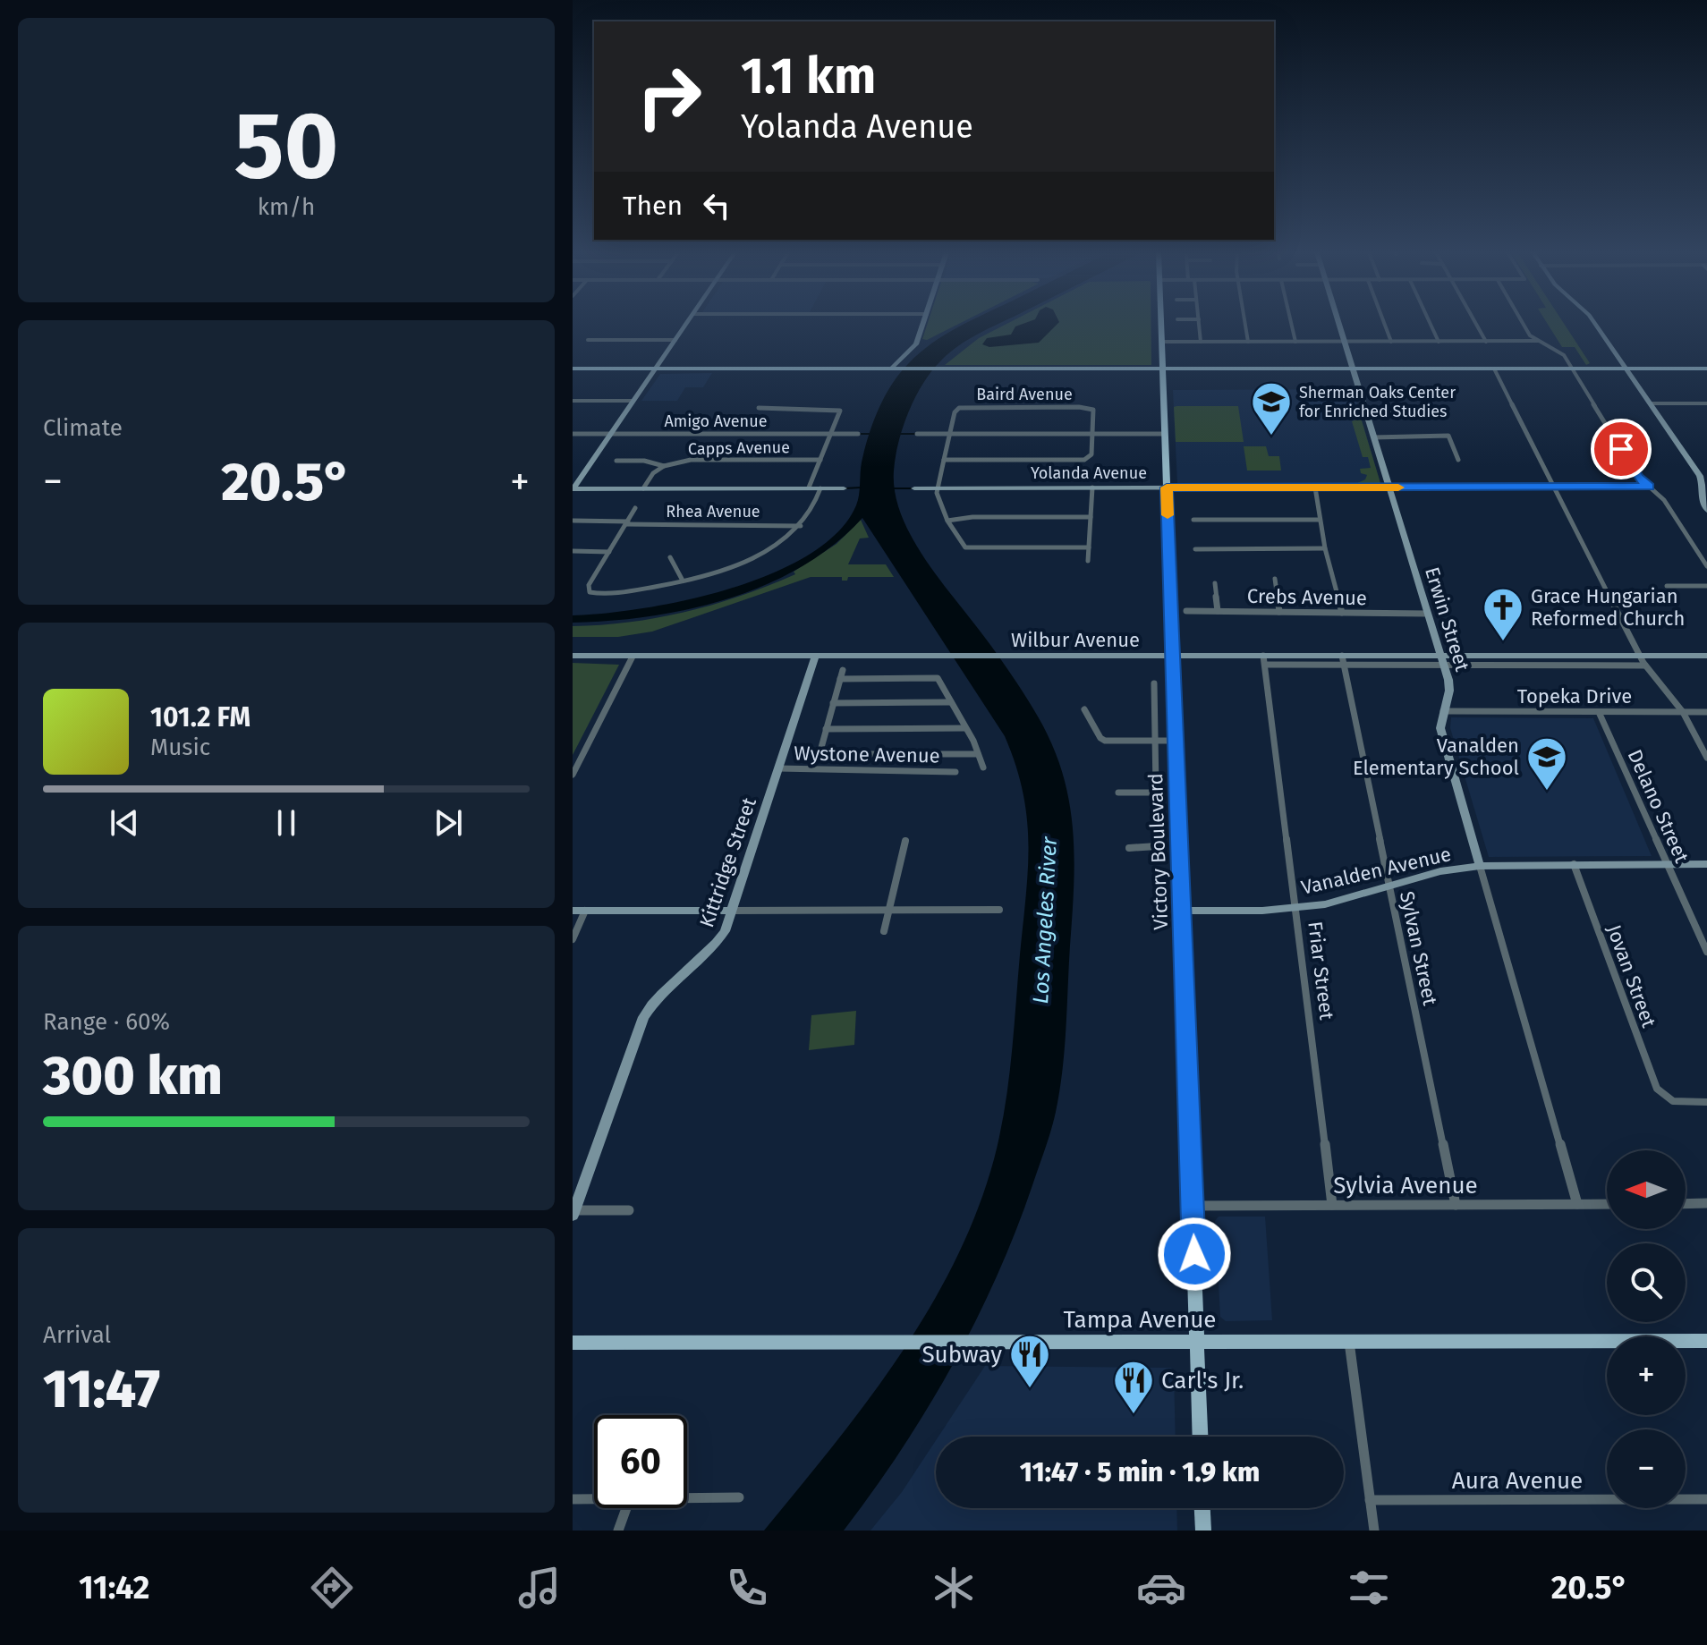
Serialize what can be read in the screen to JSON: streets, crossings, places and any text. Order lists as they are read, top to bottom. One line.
{"streets":{"main road":["Victory Boulevard","Tampa Avenue"],"street":["Baird Avenue","Amigo Avenue","Capps Avenue","Yolanda Avenue","Rhea Avenue","Crebs Avenue","Erwin Street","Wilbur Avenue","Topeka Drive","Wystone Avenue","Delano Street","Kittridge Street","Vanalden Avenue","Sylvan Street","Friar Street","Jovan Street","Sylvia Avenue","Aura Avenue"]},"crossings":[["Yolanda Avenue","Erwin Street"],["Yolanda Avenue","Victory Boulevard"],["Crebs Avenue","Erwin Street"],["Erwin Street","Wilbur Avenue"],["Erwin Street","Topeka Drive"],["Erwin Street","Vanalden Avenue"],["Erwin Street","Sylvia Avenue"],["Wilbur Avenue","Victory Boulevard"],["Wilbur Avenue","Kittridge Street"],["Wilbur Avenue","Sylvan Street"],["Wilbur Avenue","Friar Street"],["Topeka Drive","Delano Street"],["Wystone Avenue","Kittridge Street"],["Delano Street","Vanalden Avenue"],["Victory Boulevard","Vanalden Avenue"],["Victory Boulevard","Sylvia Avenue"],["Victory Boulevard","Tampa Avenue"],["Vanalden Avenue","Sylvan Street"],["Vanalden Avenue","Friar Street"],["Vanalden Avenue","Jovan Street"],["Sylvan Street","Sylvia Avenue"],["Friar Street","Sylvia Avenue"]],"water":["Los Angeles River"],"places":{"school or university":["Sherman Oaks Center for Enriched Studies","Vanalden Elementary School"],"church":["Grace Hungarian Reformed Church"],"restaurant":["Subway","Carl's Jr."]},"north":"left","page":{"tile":[["50","km/h"],"Climate",["Range · 60%","300 km"],["Arrival","11:47"]],"turn":["1.1 km","Yolanda Avenue"],"then":"Then","heat":["−","20.5°","+"],"song":["101.2 FM","Music"],"map_buttons":["+","−"],"limit":"60","trip":"11:47 · 5 min · 1.9 km","tabs":["11:42","20.5°"]}}
